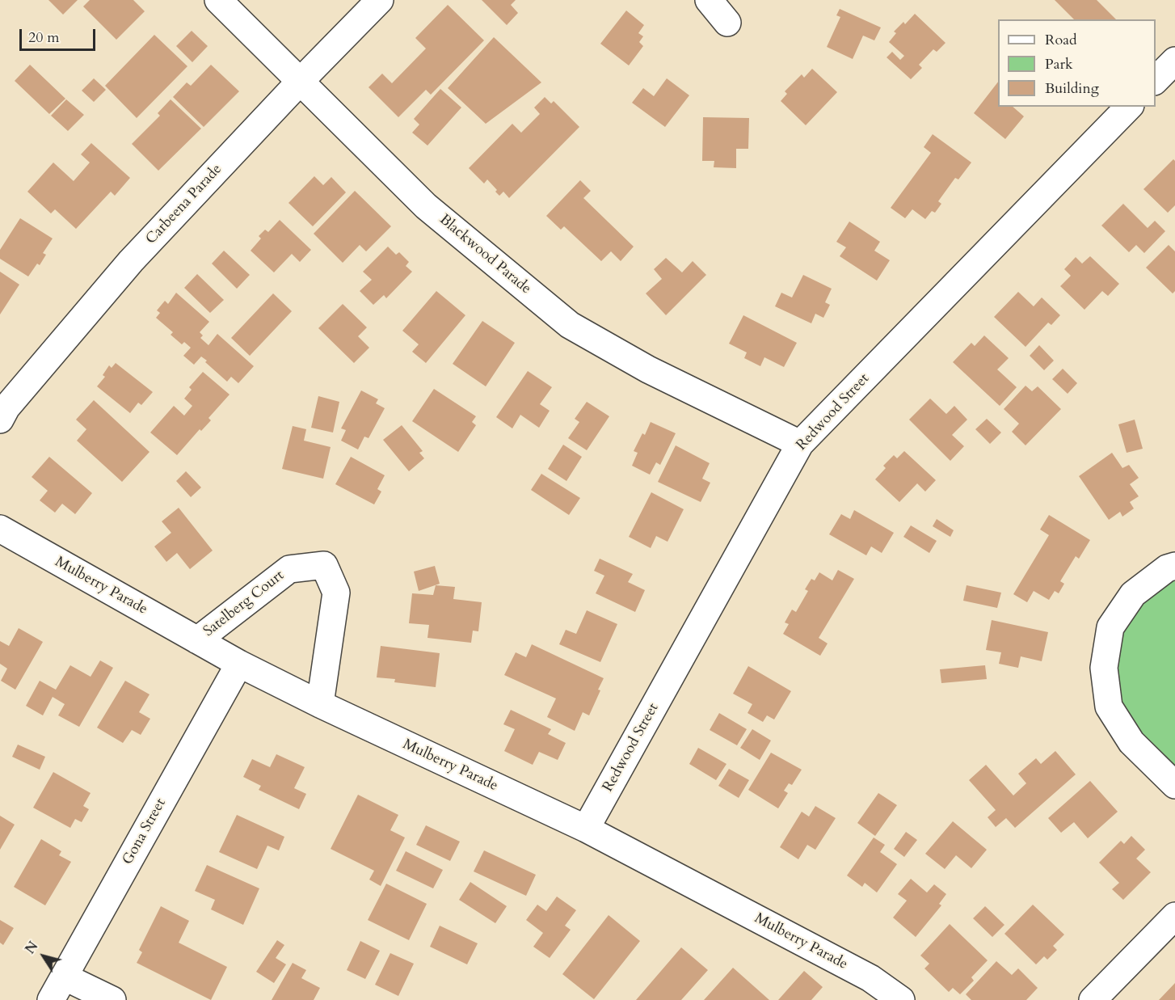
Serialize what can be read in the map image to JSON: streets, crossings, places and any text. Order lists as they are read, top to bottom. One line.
{"streets":{"street":["Carbeena Parade","Blackwood Parade","Redwood Street","Mulberry Parade","Satelberg Court","Gona Street"]},"crossings":[["Carbeena Parade","Blackwood Parade"],["Blackwood Parade","Redwood Street"],["Redwood Street","Mulberry Parade"],["Mulberry Parade","Satelberg Court"],["Mulberry Parade","Gona Street"]],"legend":["Road","Park","Building"],"scale_bar":"20 m","north":"top left"}
